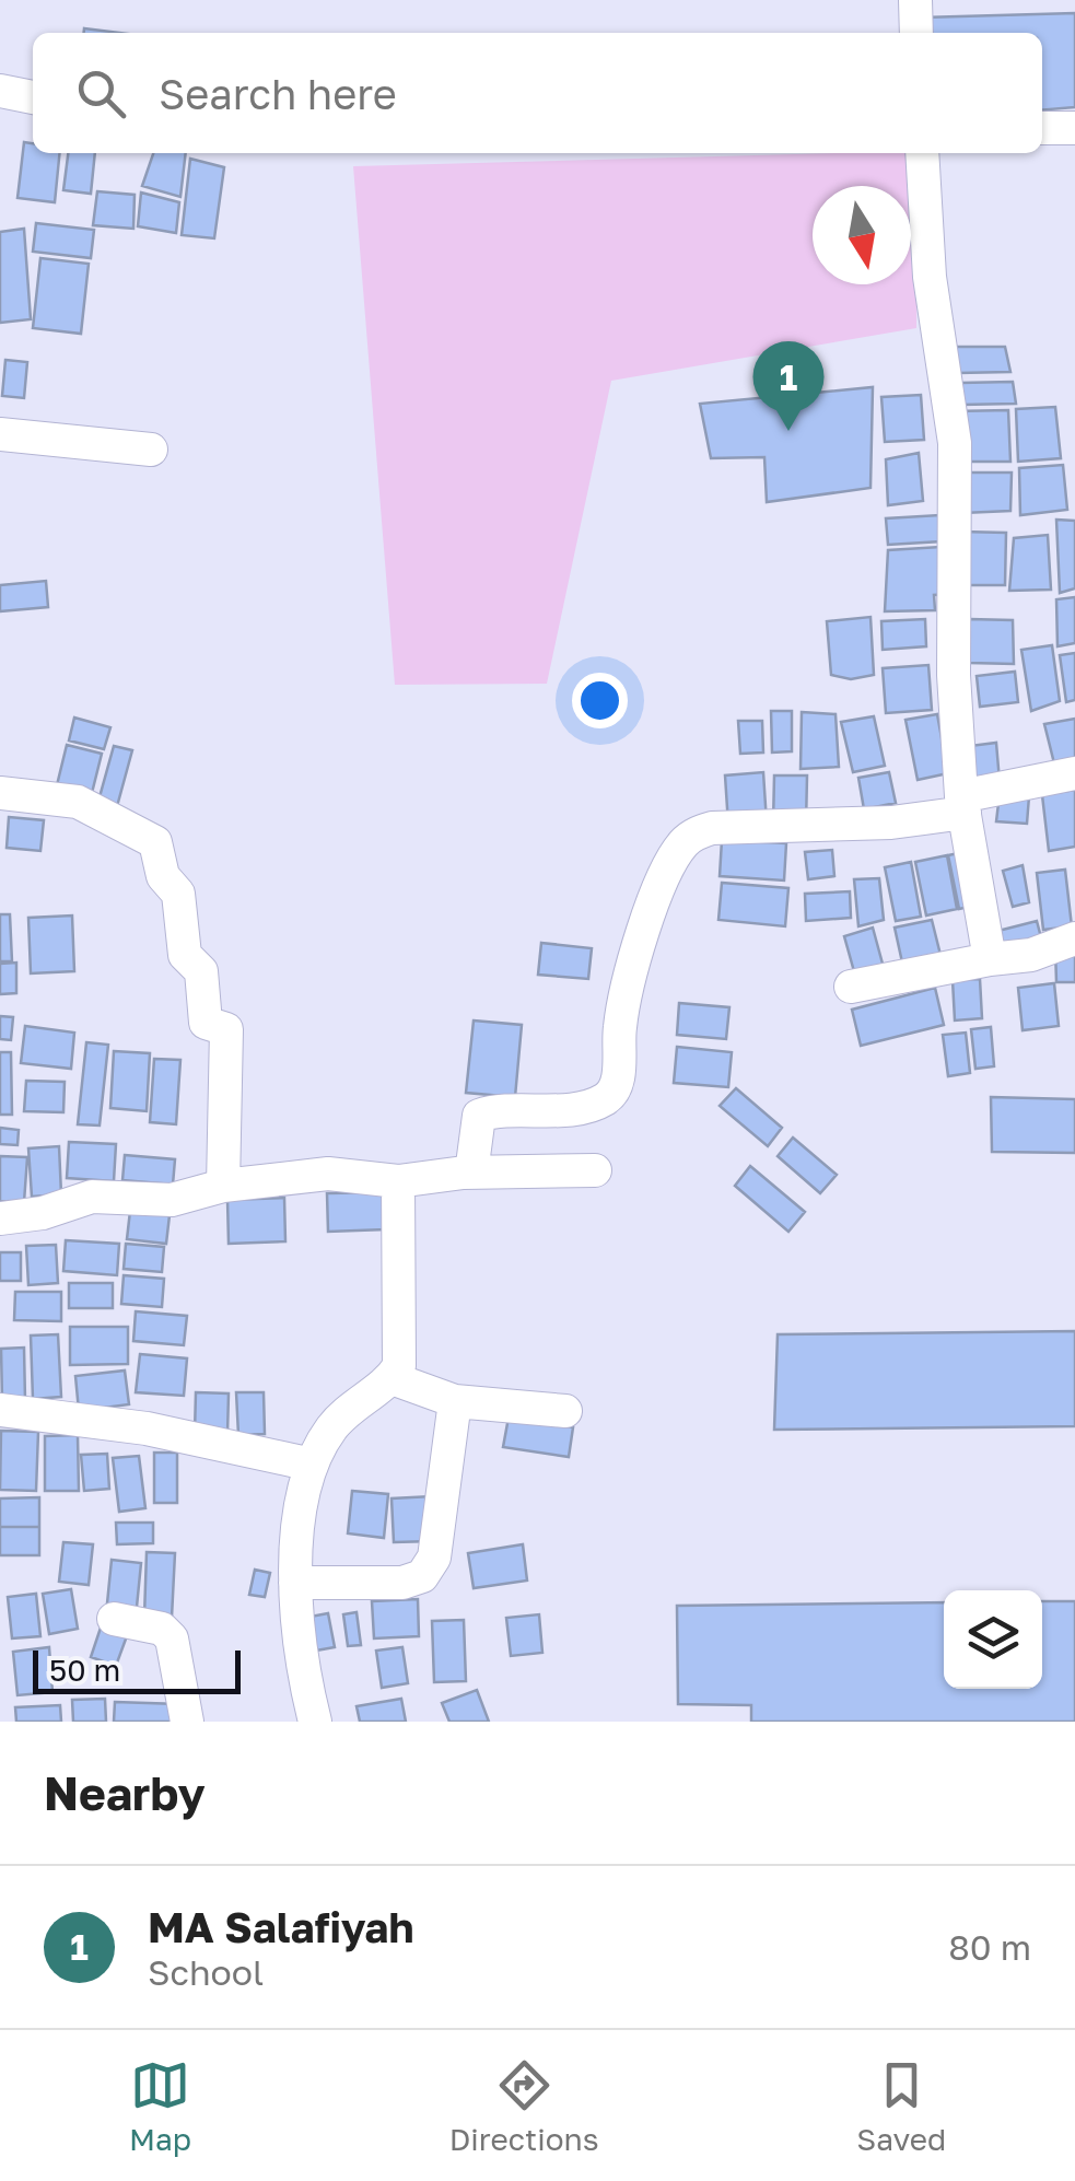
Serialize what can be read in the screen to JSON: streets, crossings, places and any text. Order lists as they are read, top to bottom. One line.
{"scale_bar":"50 m","north":"bottom","page":{"search":"Search here","pins":"1","scale":"50 m","heading":"Nearby","list":[{"mark":"1","name":"MA Salafiyah","note":"School","value":"80 m"}],"nav":["Map","Directions","Saved"]}}
